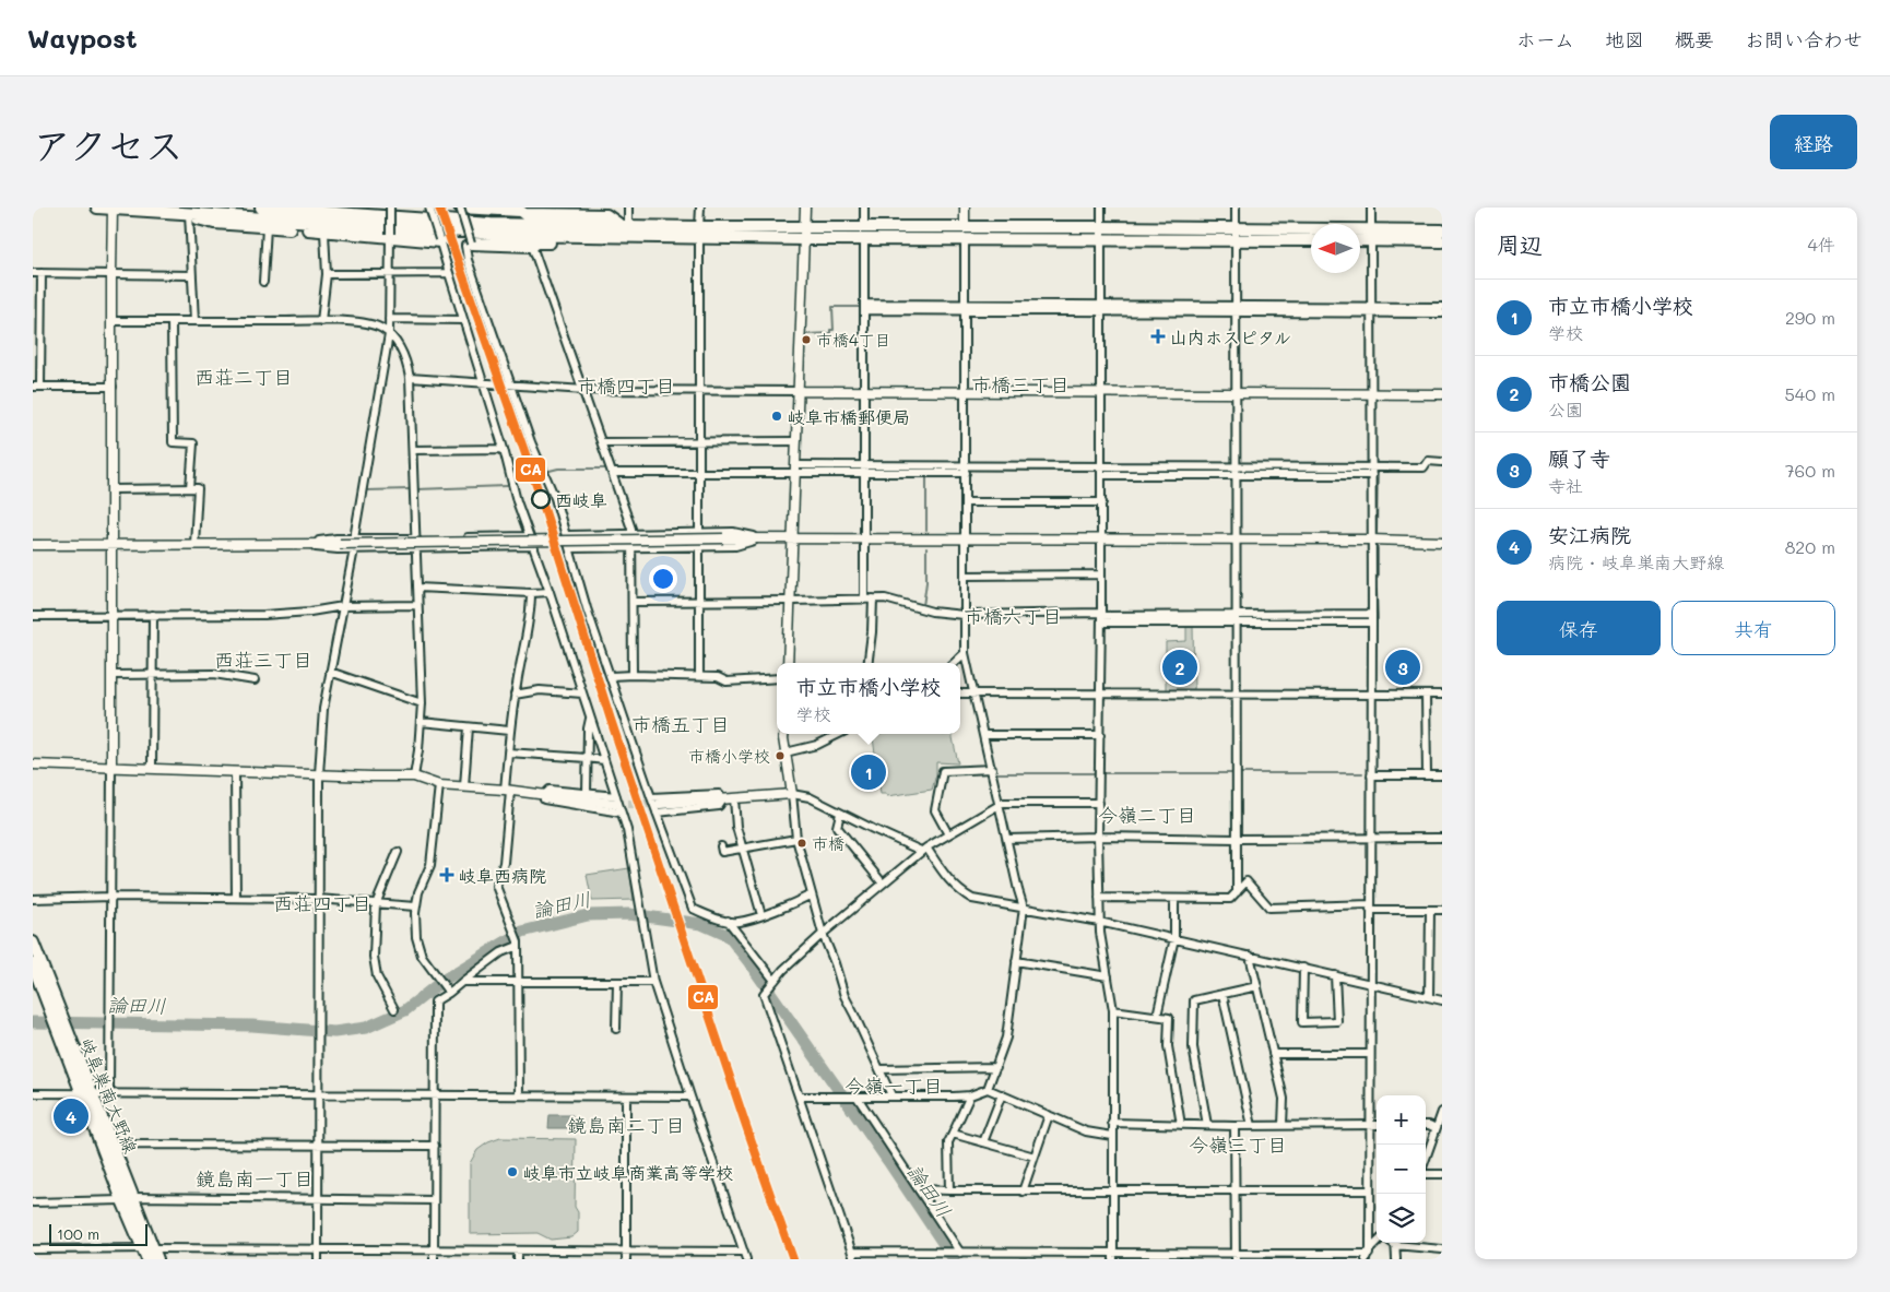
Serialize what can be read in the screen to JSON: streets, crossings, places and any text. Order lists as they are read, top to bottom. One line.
{"streets":{"main road":["岐阜巣南大野線"]},"districts":["西荘二丁目","市橋三丁目","市橋四丁目","市橋六丁目","西荘三丁目","市橋五丁目","今嶺二丁目","西荘四丁目","今嶺一丁目","鏡島南二丁目","今嶺三丁目","鏡島南一丁目"],"water":["論田川"],"places":{"health":["山内ホスピタル","岐阜西病院"],"other":["市橋4丁目","岐阜市橋郵便局","西岐阜","市橋小学校","市橋","岐阜市立岐阜商業高等学校"]},"lines":["transit line CA"],"scale_bar":"100 m","north":"left","page":{"header":"Waypost","nav":["ホーム","地図","概要","お問い合わせ"],"title":"アクセス","buttons":["経路",["保存","共有"]],"heading":["周辺","4件"],"list":[{"mark":"1","name":"市立市橋小学校","note":"学校","value":"290 m"},{"mark":"2","name":"市橋公園","note":"公園","value":"540 m"},{"mark":"3","name":"願了寺","note":"寺社","value":"760 m"},{"mark":"4","name":"安江病院","note":"病院 · 岐阜巣南大野線","value":"820 m"}],"pins":["2","3","1","4"],"popup":["市立市橋小学校","学校"],"map_buttons":["+","−"],"scale":"100 m"}}
